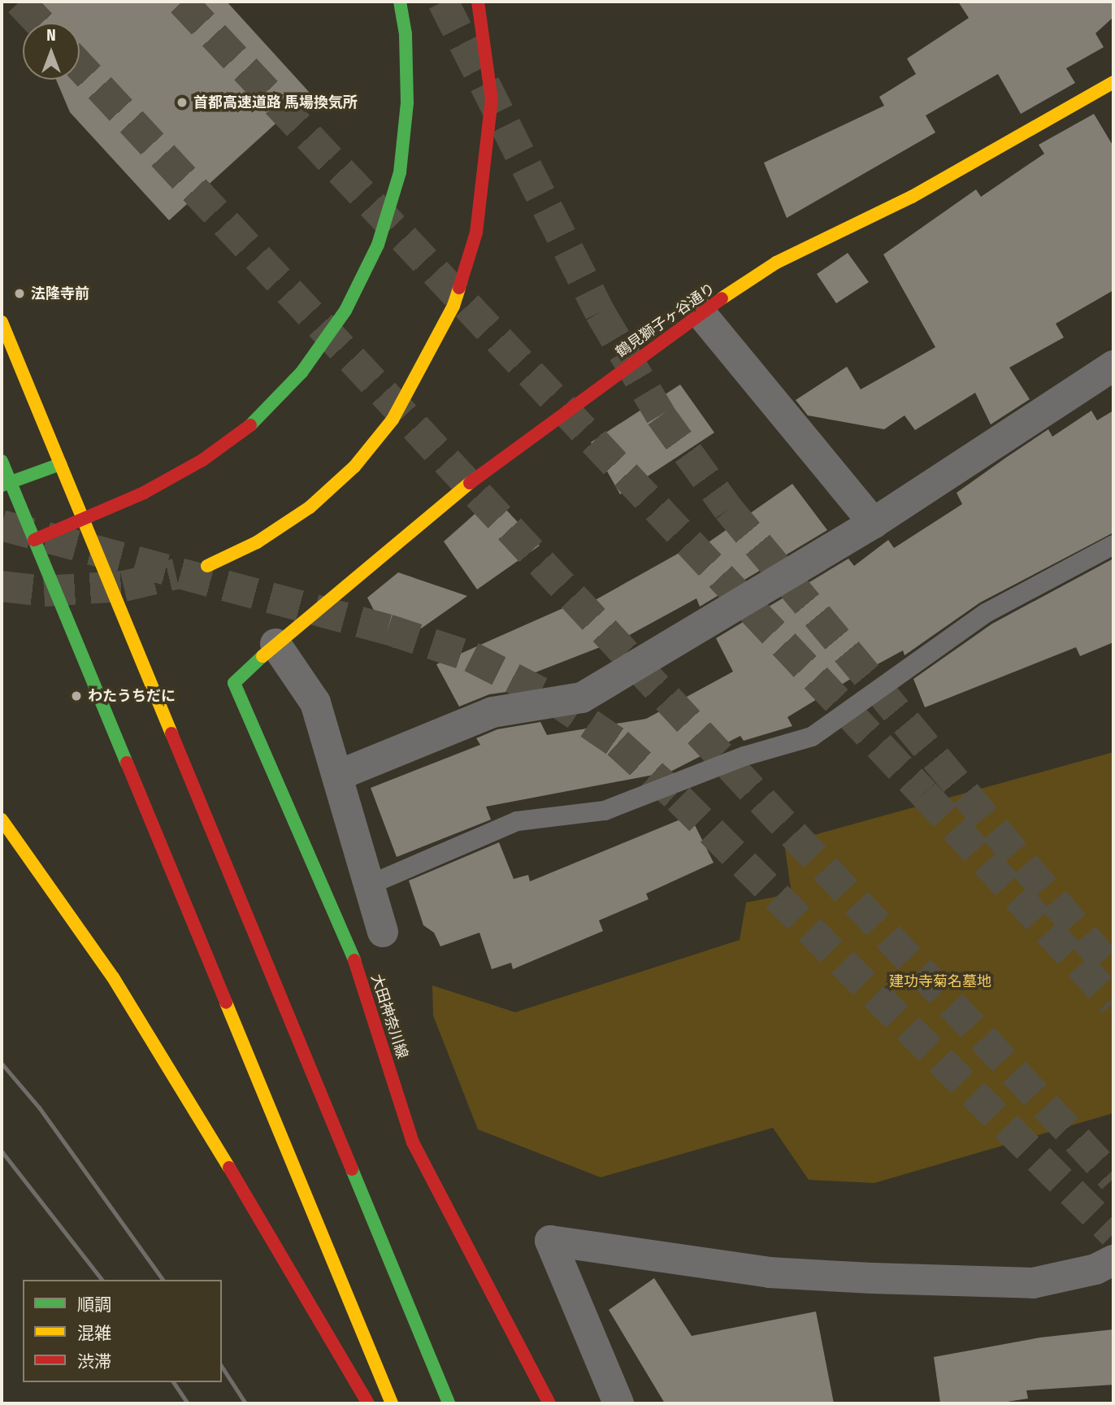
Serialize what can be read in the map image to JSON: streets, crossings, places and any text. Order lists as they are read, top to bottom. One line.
{"streets":{"main road":["鶴見獅子ヶ谷通り","大田神奈川線"]},"crossings":[["鶴見獅子ヶ谷通り","大田神奈川線"]],"parks":["建功寺菊名墓地"],"places":["首都高速道路 馬場換気所","法隆寺前","わたうちだに"],"legend":["順調","混雑","渋滞"],"north":"top"}
